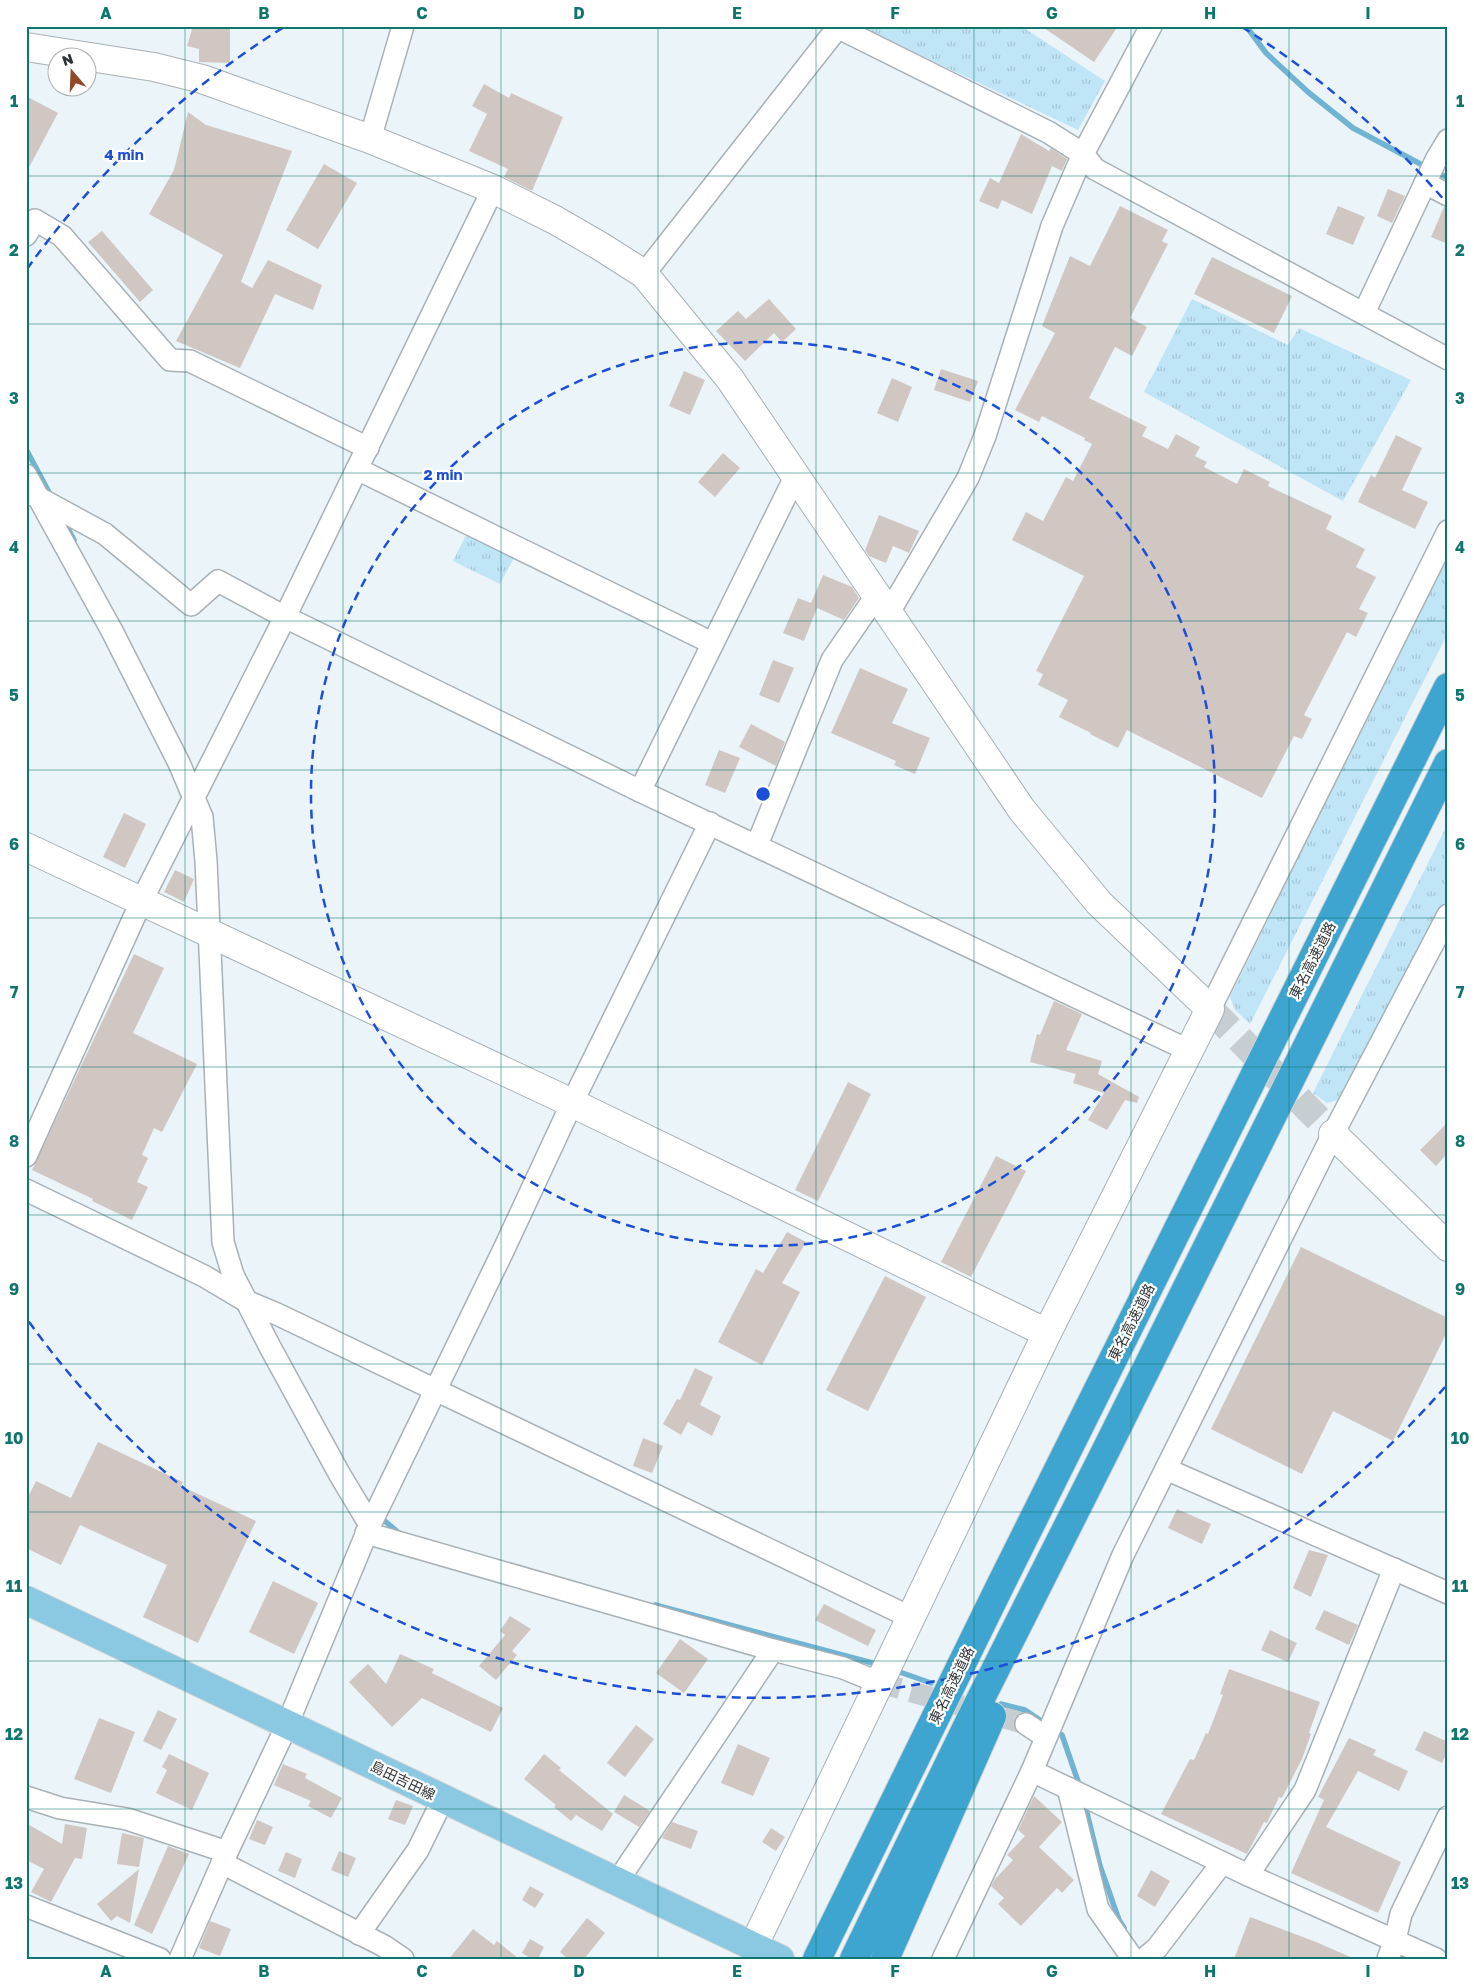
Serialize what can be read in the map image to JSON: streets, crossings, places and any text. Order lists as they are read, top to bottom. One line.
{"streets":{"highway":["東名高速道路"],"main road":["島田吉田線"]},"north":"top","grid":{"columns":["A","B","C","D","E","F","G","H","I"],"rows":["1","2","3","4","5","6","7","8","9","10","11","12","13"]},"rings":["4 min","2 min"]}
